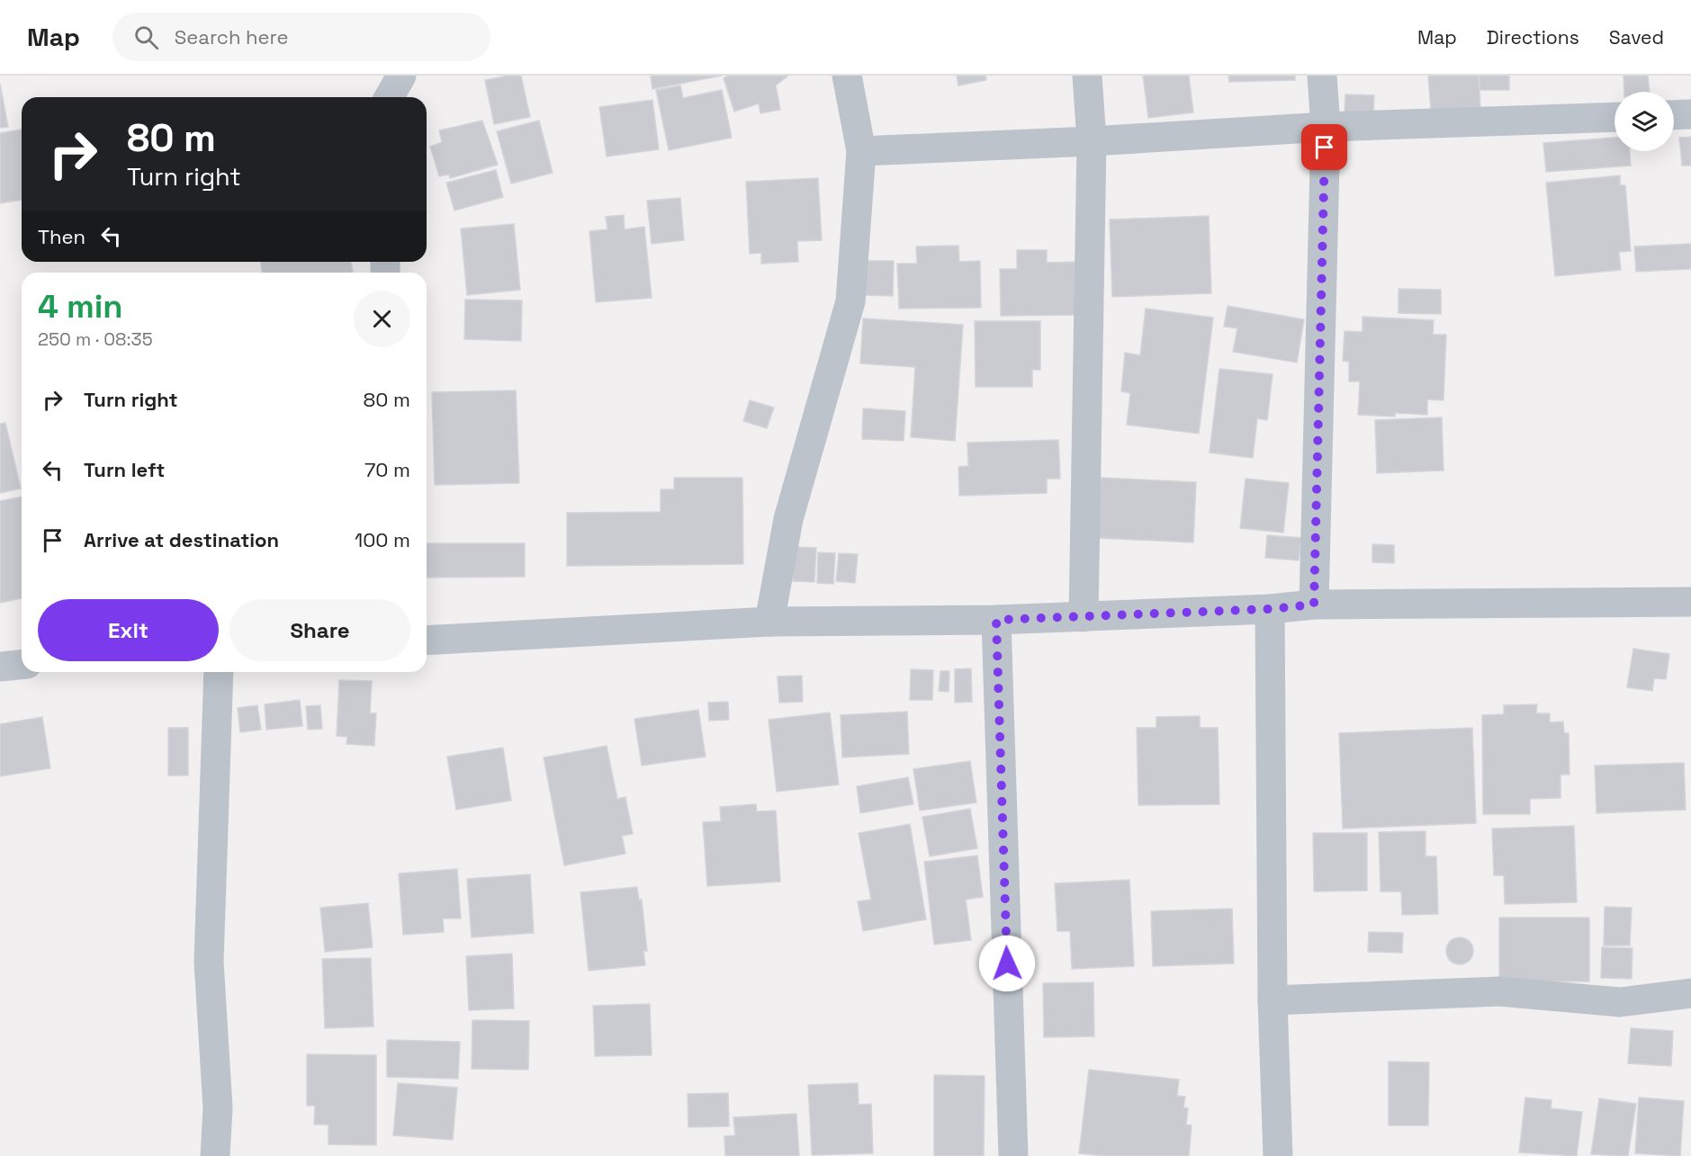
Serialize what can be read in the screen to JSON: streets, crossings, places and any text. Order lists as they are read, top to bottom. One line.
{"page":{"header":"Map","search":"Search here","nav":["Map","Directions","Saved"],"turn":["80 m","Turn right"],"then":"Then","heading":["4 min","250 m · 08:35"],"list":[{"name":"Turn right","value":"80 m"},{"name":"Turn left","value":"70 m"},{"name":"Arrive at destination","value":"100 m"}],"buttons":["Exit","Share"]}}
